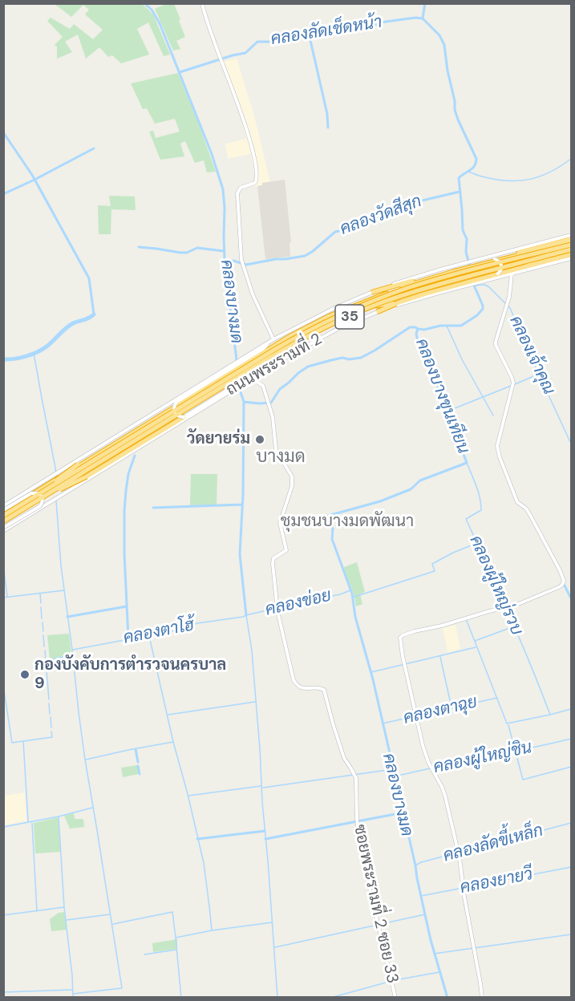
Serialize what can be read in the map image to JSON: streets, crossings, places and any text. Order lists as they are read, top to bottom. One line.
{"streets":{"highway":["35","ถนนพระรามที่ 2"],"main road":["ซอยพระรามที่ 2 ซอย 33"]},"crossings":[["ถนนพระรามที่ 2","ซอยพระรามที่ 2 ซอย 33"]],"districts":["บางมด","ชุมชนบางมดพัฒนา"],"water":["คลองลัดเช็ดหน้า","คลองวัดสีสุก","คลองบางมด","คลองเจ้าคุณ","คลองบางขุนเทียน","คลองผู้ใหญ่รวบ","คลองข่อย","คลองตาโฮ้","คลองตาฉุย","คลองผู้ใหญ่ชิน","คลองลัดขี้เหล็ก","คลองยายวี"],"places":["วัดยายร่ม","กองบังคับการตำรวจนครบาล 9"]}
